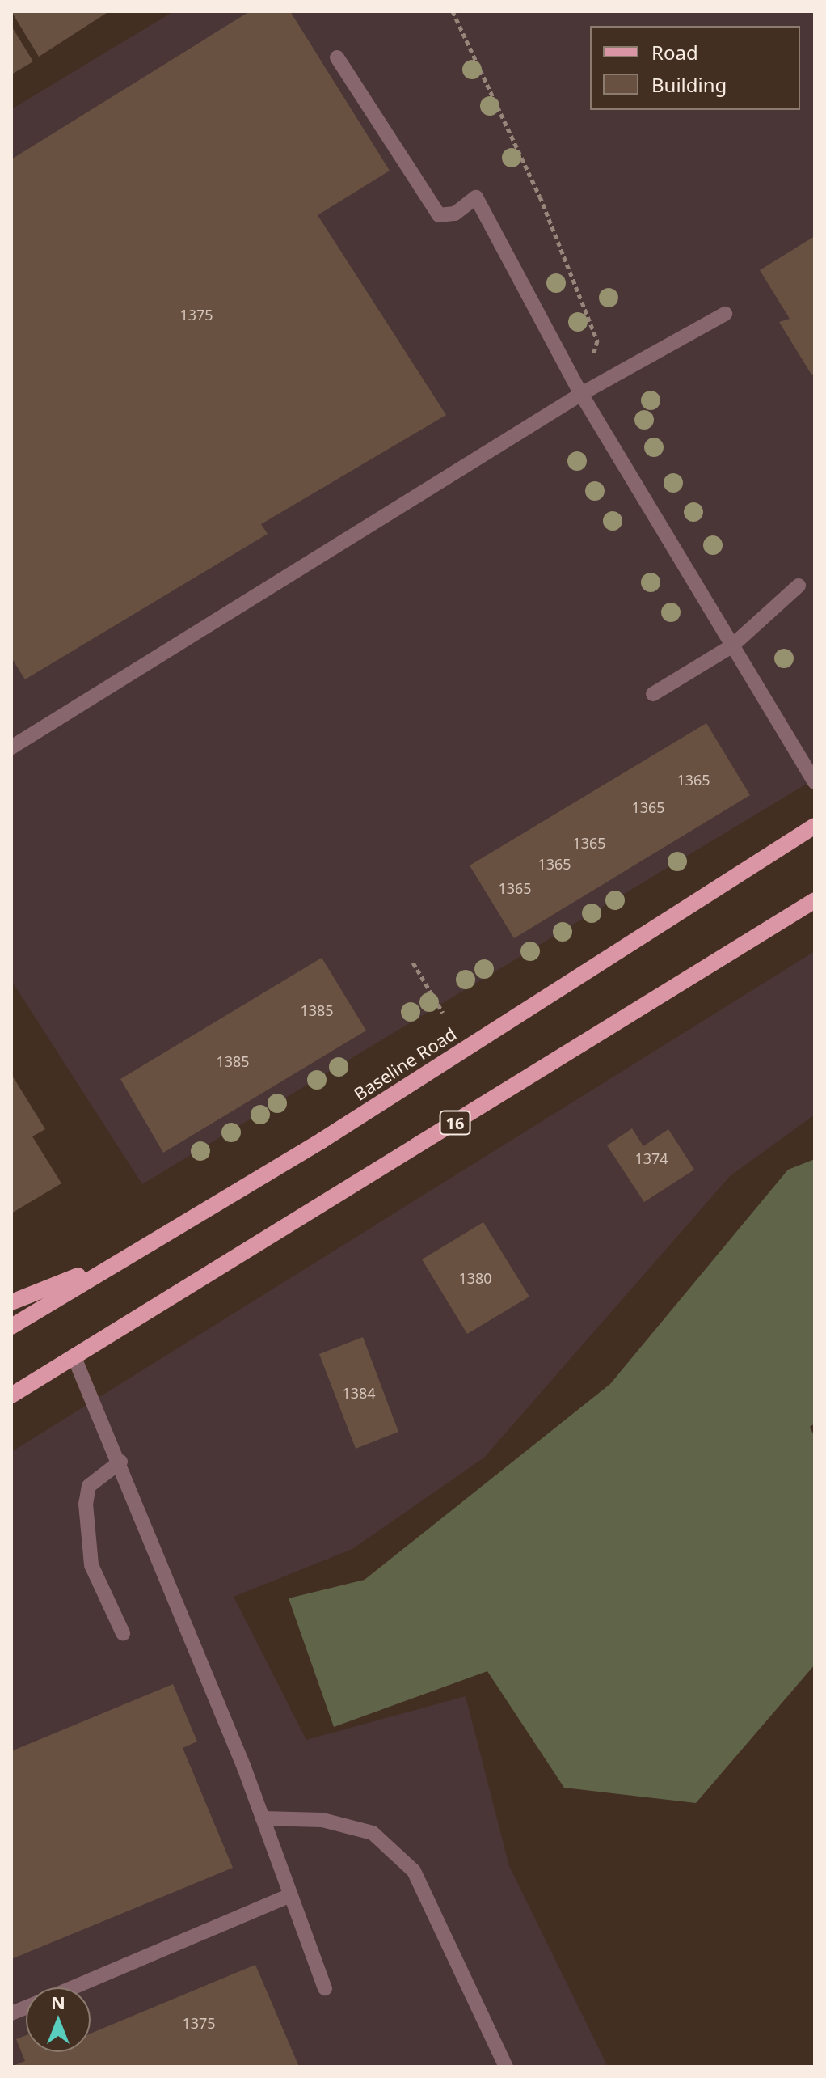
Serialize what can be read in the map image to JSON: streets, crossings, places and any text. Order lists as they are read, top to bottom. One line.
{"streets":{"main road":["Baseline Road","16"]},"house_numbers":["1375","1365","1365","1365","1365","1365","1385","1385","1374","1380","1384","1375"],"legend":["Road","Building"],"north":"top"}
